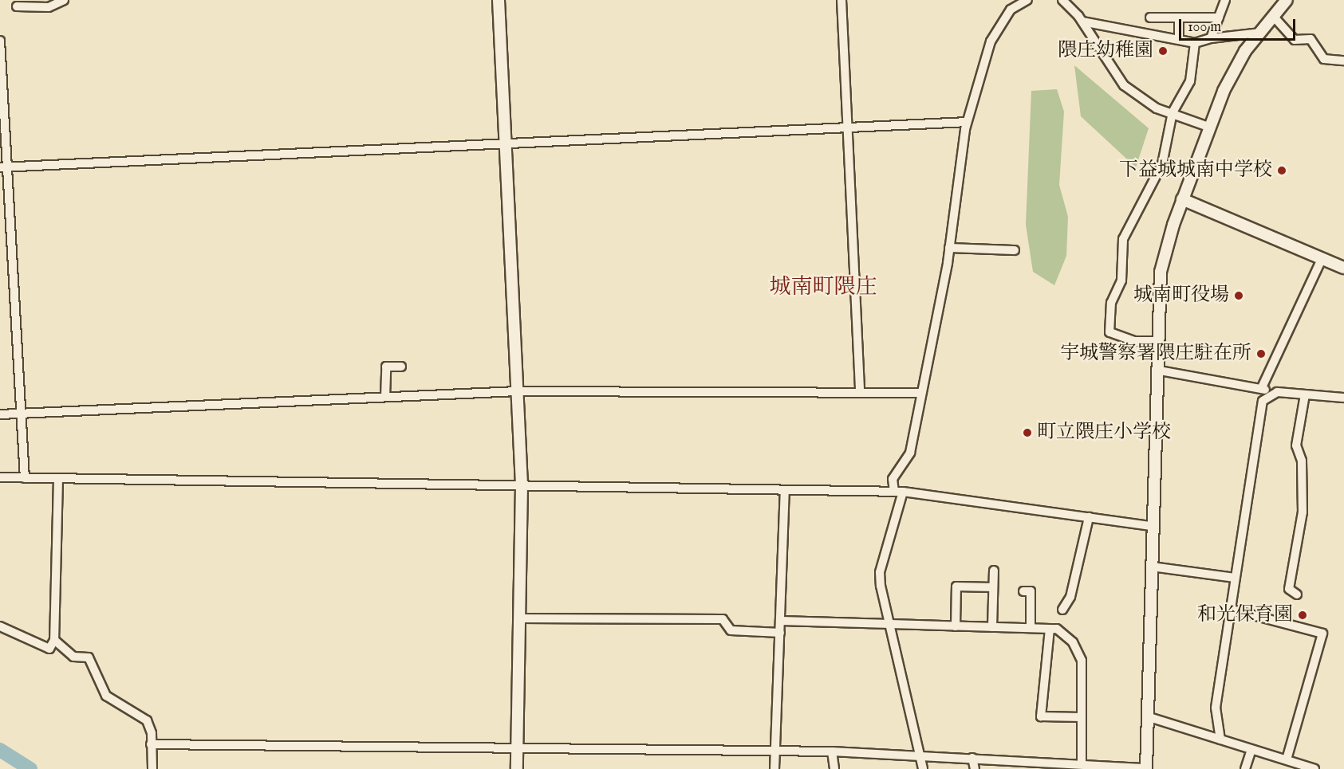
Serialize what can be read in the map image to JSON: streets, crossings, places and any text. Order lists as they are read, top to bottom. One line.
{"districts":["城南町隈庄"],"places":["隈庄幼稚園","下益城城南中学校","城南町役場","宇城警察署隈庄駐在所","町立隈庄小学校","和光保育園"],"scale_bar":"100 m"}
